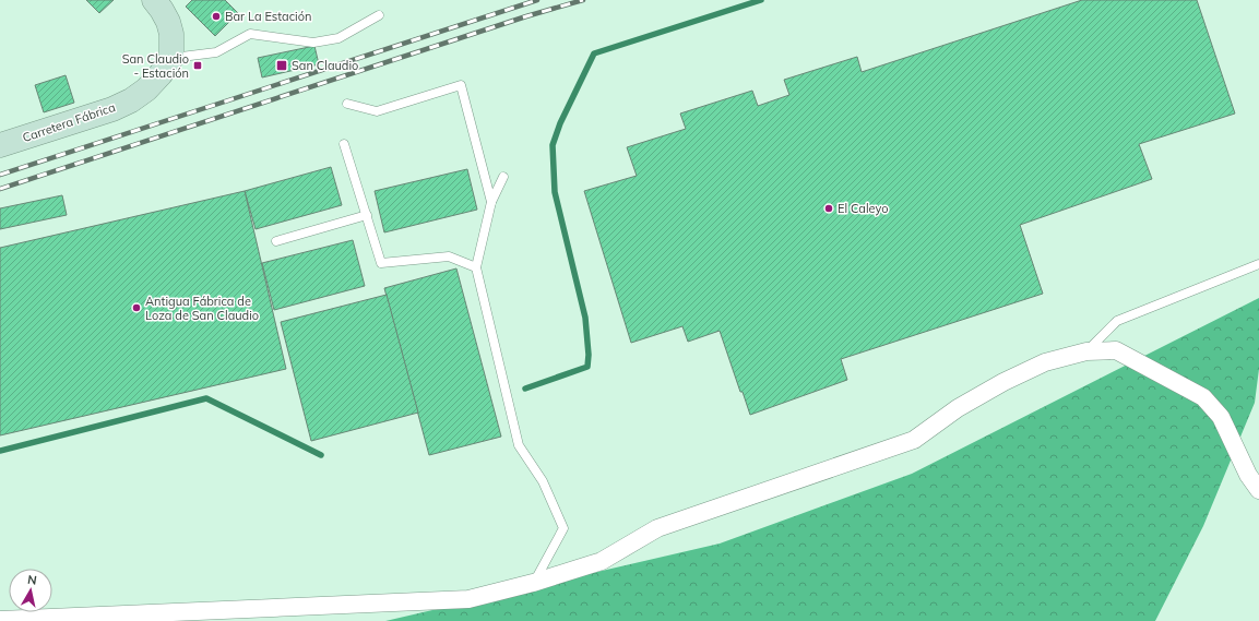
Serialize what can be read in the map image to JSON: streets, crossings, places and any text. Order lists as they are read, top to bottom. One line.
{"streets":{"street":["Carretera Fábrica"]},"places":{"other":["Bar La Estación","El Caleyo","Antigua Fábrica de Loza de San Claudio"],"transit":["San Claudio - Estación","San Claudio"]},"north":"top"}
